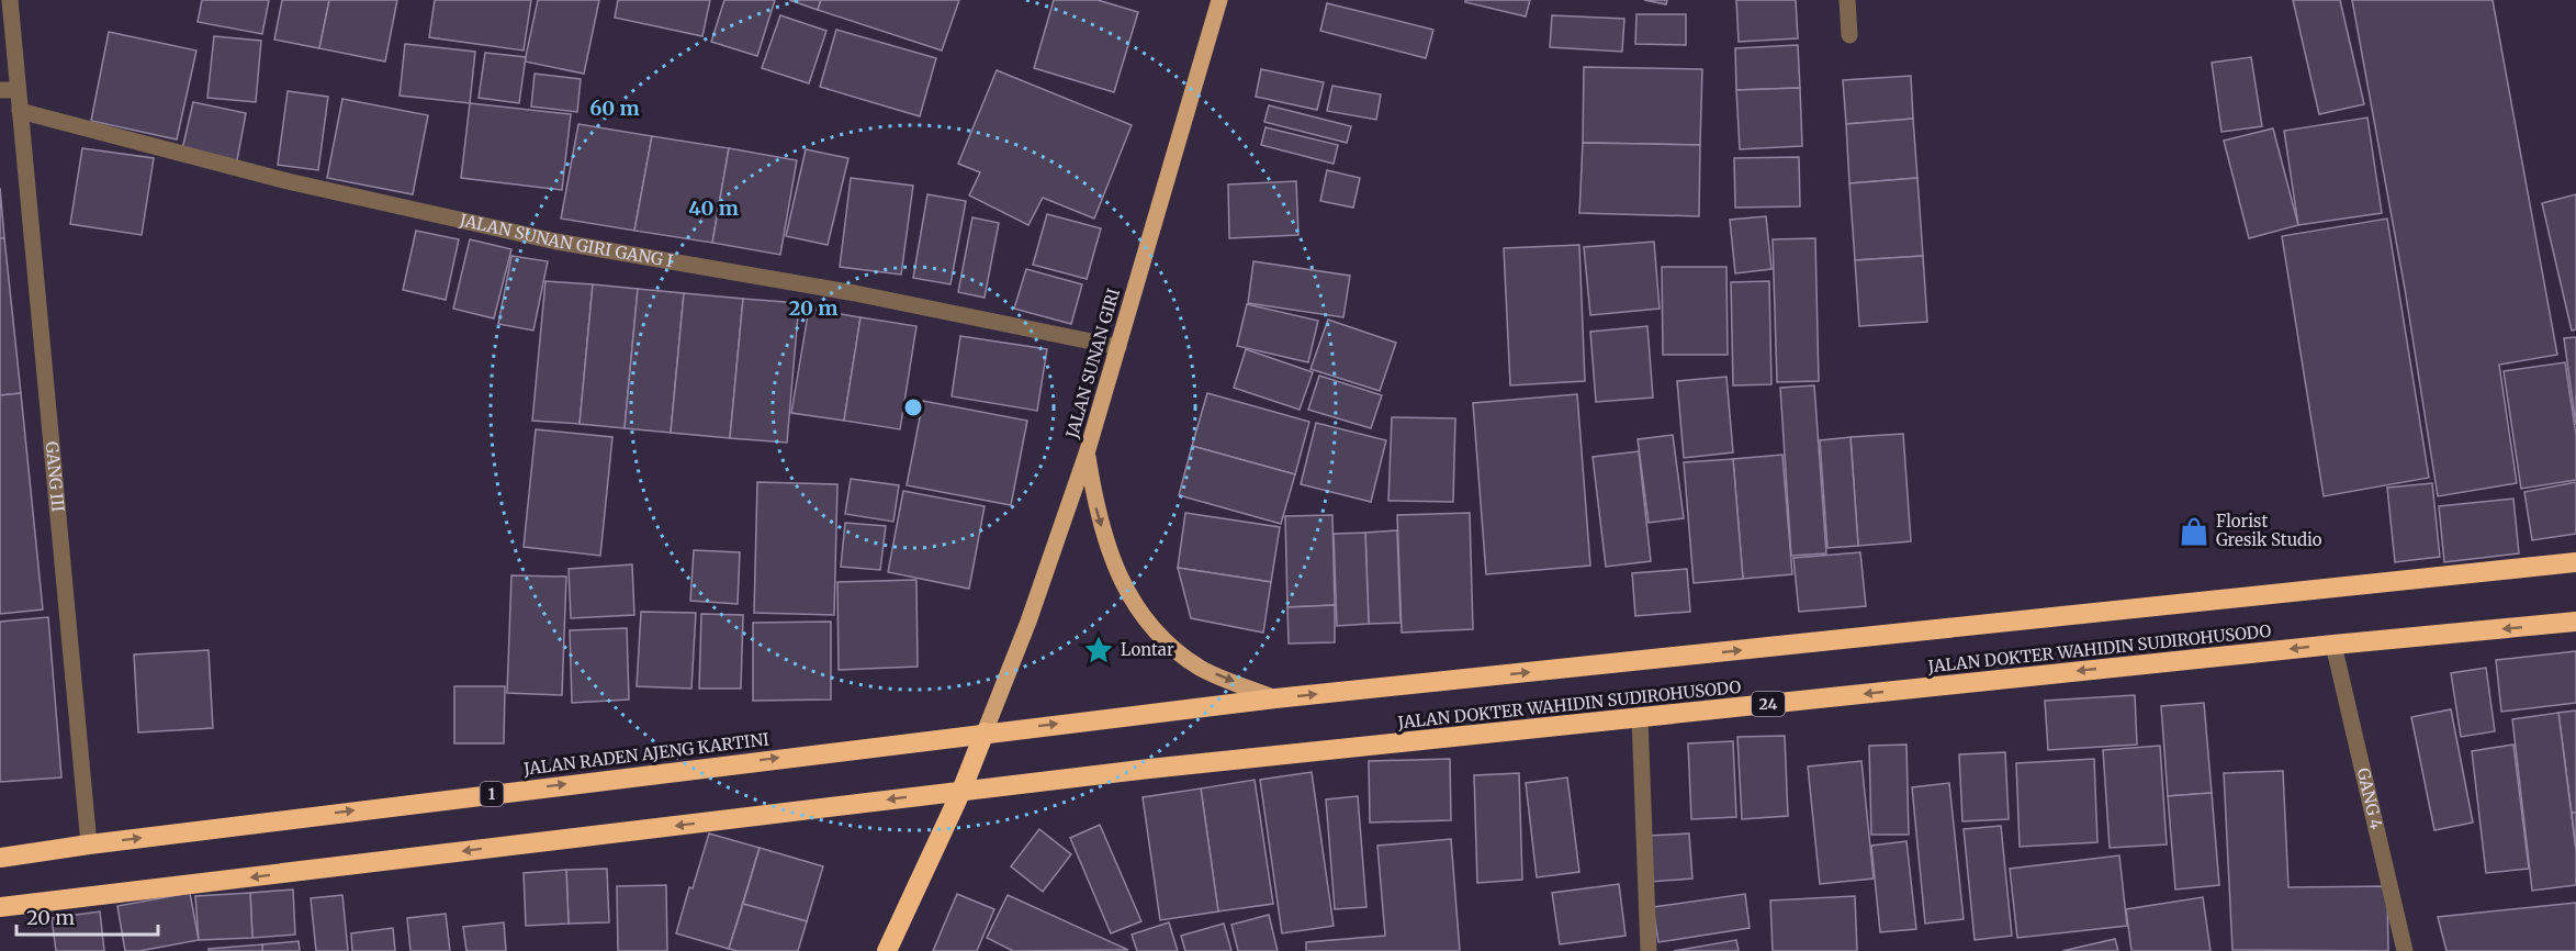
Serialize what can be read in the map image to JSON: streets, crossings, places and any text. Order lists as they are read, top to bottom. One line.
{"streets":{"highway":["JALAN DOKTER WAHIDIN SUDIROHUSODO","24","JALAN RADEN AJENG KARTINI","1"],"main road":["JALAN SUNAN GIRI"],"street":["JALAN SUNAN GIRI GANG I","GANG III","GANG 4"]},"crossings":[["JALAN SUNAN GIRI GANG I","JALAN SUNAN GIRI"],["JALAN SUNAN GIRI GANG I","GANG III"],["JALAN SUNAN GIRI","JALAN RADEN AJENG KARTINI"],["GANG III","JALAN RADEN AJENG KARTINI"],["JALAN DOKTER WAHIDIN SUDIROHUSODO","GANG 4"]],"places":{"shop":["Florist Gresik Studio"],"place":["Lontar"]},"scale_bar":"20 m","rings":["60 m","40 m","20 m"]}
